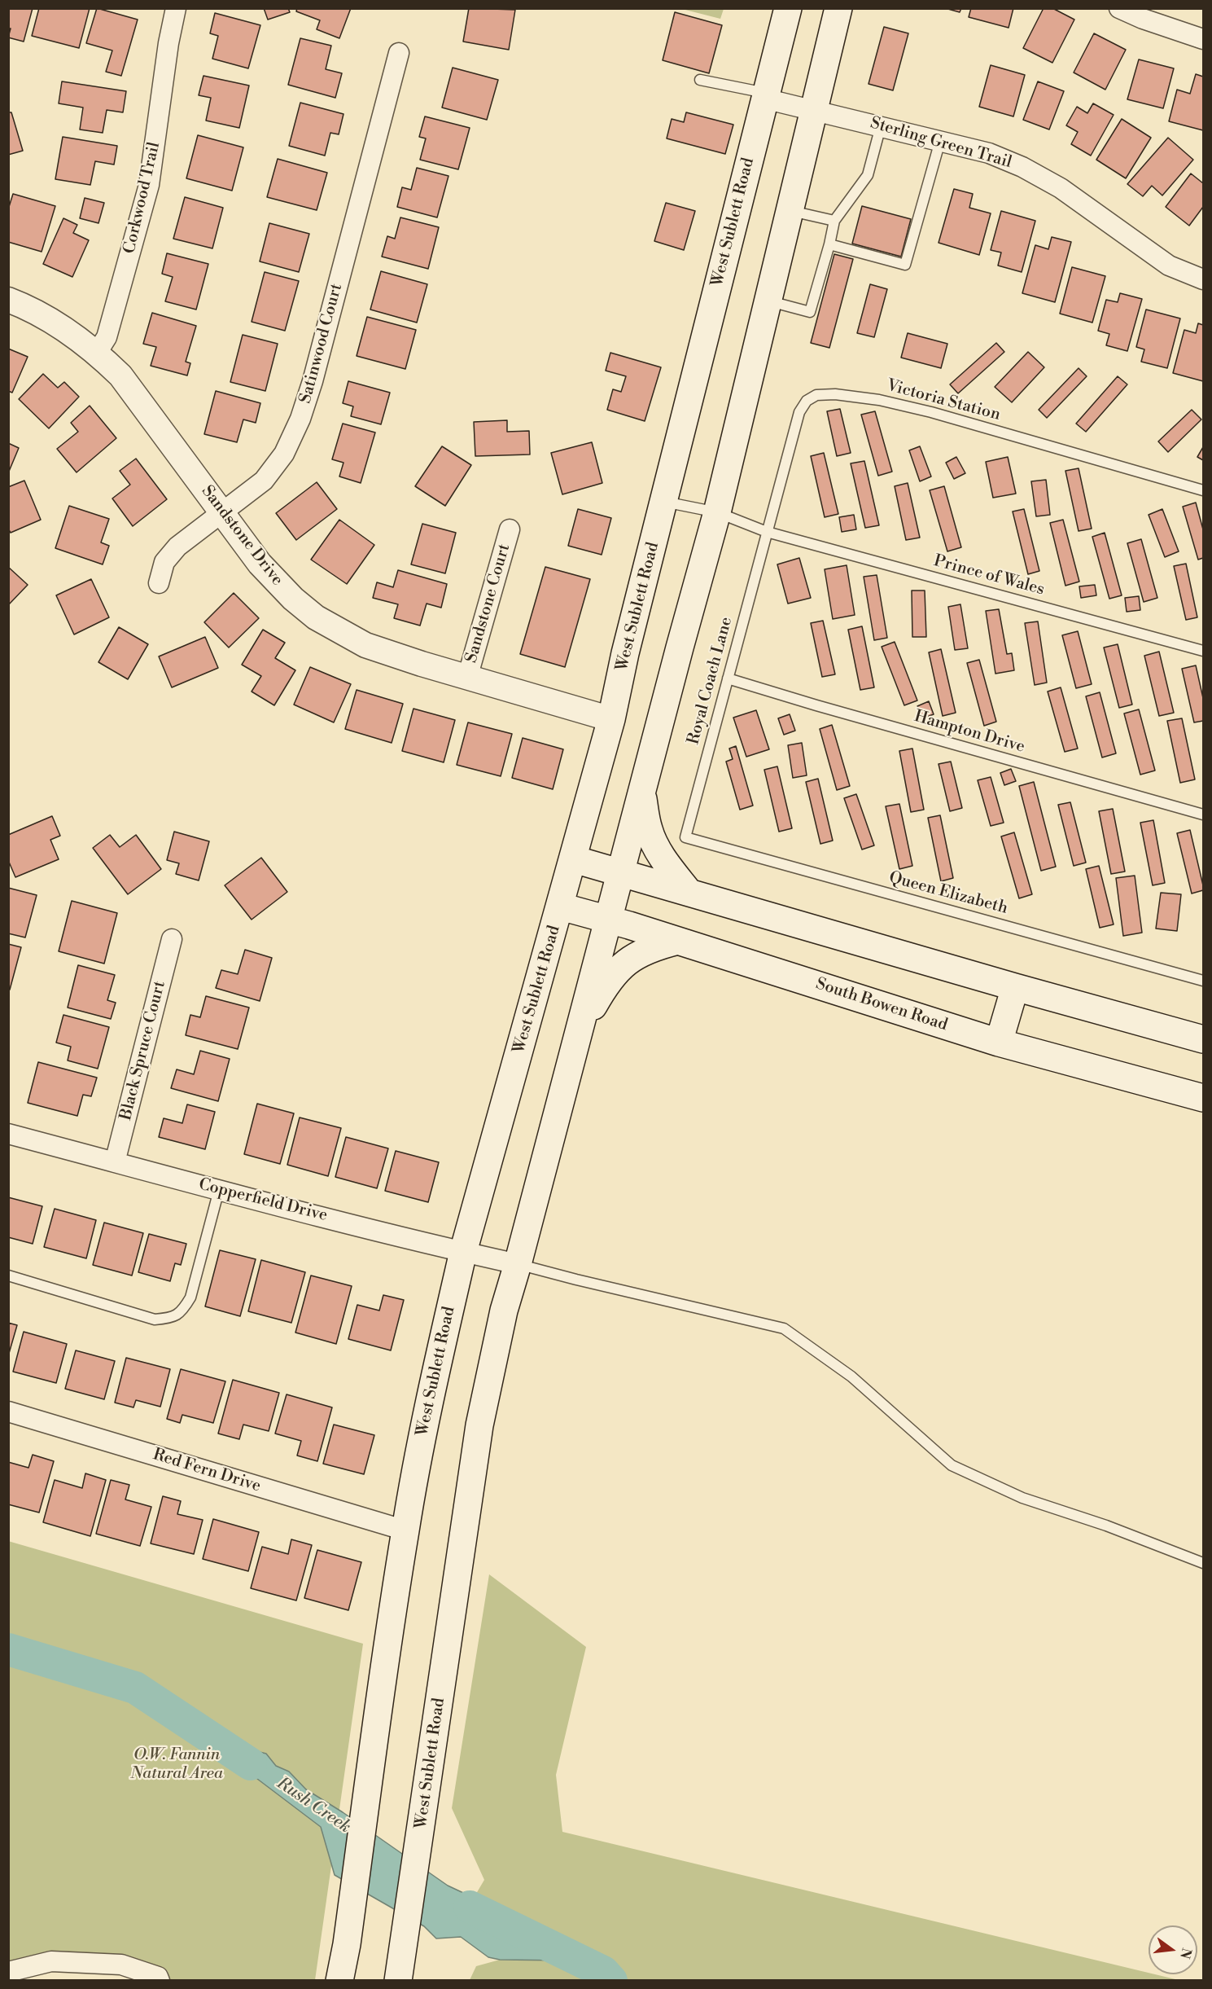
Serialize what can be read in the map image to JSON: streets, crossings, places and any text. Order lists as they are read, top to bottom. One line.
{"streets":{"main road":["West Sublett Road","South Bowen Road"],"street":["Sterling Green Trail","Corkwood Trail","Satinwood Court","Sandstone Drive","Sandstone Court","Black Spruce Court","Copperfield Drive","Red Fern Drive"],"lane":["Victoria Station","Prince of Wales","Royal Coach Lane","Hampton Drive","Queen Elizabeth"]},"crossings":[["Sterling Green Trail","West Sublett Road"],["Corkwood Trail","Sandstone Drive"],["West Sublett Road","Sandstone Drive"],["West Sublett Road","Prince of Wales"],["West Sublett Road","South Bowen Road"],["West Sublett Road","Copperfield Drive"],["West Sublett Road","Red Fern Drive"],["Satinwood Court","Sandstone Drive"],["Victoria Station","Prince of Wales"],["Victoria Station","Royal Coach Lane"],["Sandstone Drive","Sandstone Court"],["Prince of Wales","Royal Coach Lane"],["Royal Coach Lane","Hampton Drive"],["Royal Coach Lane","Queen Elizabeth"],["Black Spruce Court","Copperfield Drive"]],"water":["Rush Creek"],"parks":["O.W. Fannin Natural Area"],"north":"right"}
